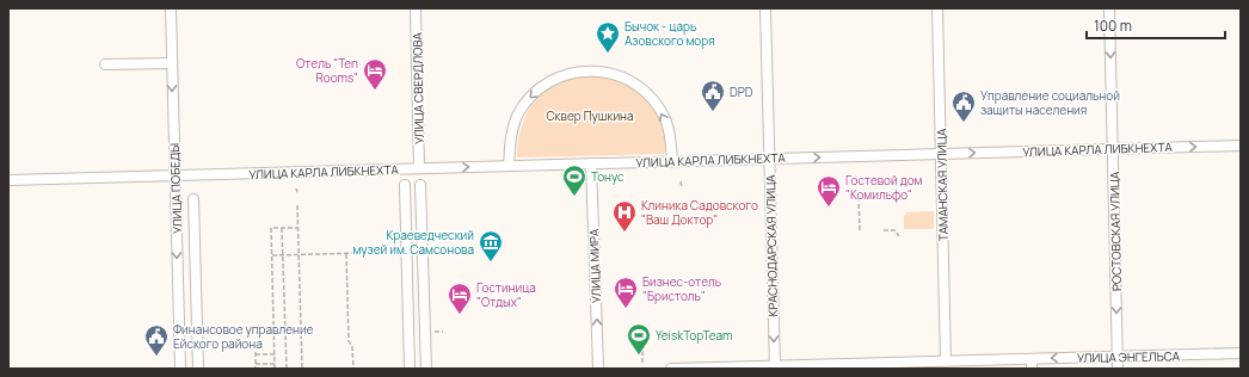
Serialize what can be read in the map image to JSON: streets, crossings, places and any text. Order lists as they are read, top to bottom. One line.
{"streets":{"street":["УЛИЦА СВЕРДЛОВА","УЛИЦА КАРЛА ЛИБКНЕХТА","ТАМАНСКАЯ УЛИЦА","УЛИЦА ПОБЕДЫ","РОСТОВСКАЯ УЛИЦА","КРАСНОДАРСКАЯ УЛИЦА","УЛИЦА МИРА","УЛИЦА ЭНГЕЛЬСА"]},"crossings":[["УЛИЦА СВЕРДЛОВА","УЛИЦА КАРЛА ЛИБКНЕХТА"],["УЛИЦА КАРЛА ЛИБКНЕХТА","ТАМАНСКАЯ УЛИЦА"],["УЛИЦА КАРЛА ЛИБКНЕХТА","УЛИЦА ПОБЕДЫ"],["УЛИЦА КАРЛА ЛИБКНЕХТА","РОСТОВСКАЯ УЛИЦА"],["УЛИЦА КАРЛА ЛИБКНЕХТА","КРАСНОДАРСКАЯ УЛИЦА"],["УЛИЦА КАРЛА ЛИБКНЕХТА","УЛИЦА МИРА"],["ТАМАНСКАЯ УЛИЦА","УЛИЦА ЭНГЕЛЬСА"],["РОСТОВСКАЯ УЛИЦА","УЛИЦА ЭНГЕЛЬСА"],["КРАСНОДАРСКАЯ УЛИЦА","УЛИЦА ЭНГЕЛЬСА"]],"one_way":["УЛИЦА КАРЛА ЛИБКНЕХТА","РОСТОВСКАЯ УЛИЦА","КРАСНОДАРСКАЯ УЛИЦА","УЛИЦА МИРА"],"parks":["Сквер Пушкина"],"places":{"place":["Бычок - царь Азовского моря"],"hotel":["Отель \"Ten Rooms\"","Гостевой дом \"Комильфо\"","Бизнес-отель \"Бристоль\"","Гостиница \"Отдых\""],"public building":["DPD","Управление социальной защиты населения","Финансовое управление Ейского района"],"sports":["Тонус","YeiskTopTeam"],"hospital":["Клиника Садовского \"Ваш Доктор\""],"museum":["Краеведческий музей им. Самсонова"]},"scale_bar":"100 m"}
